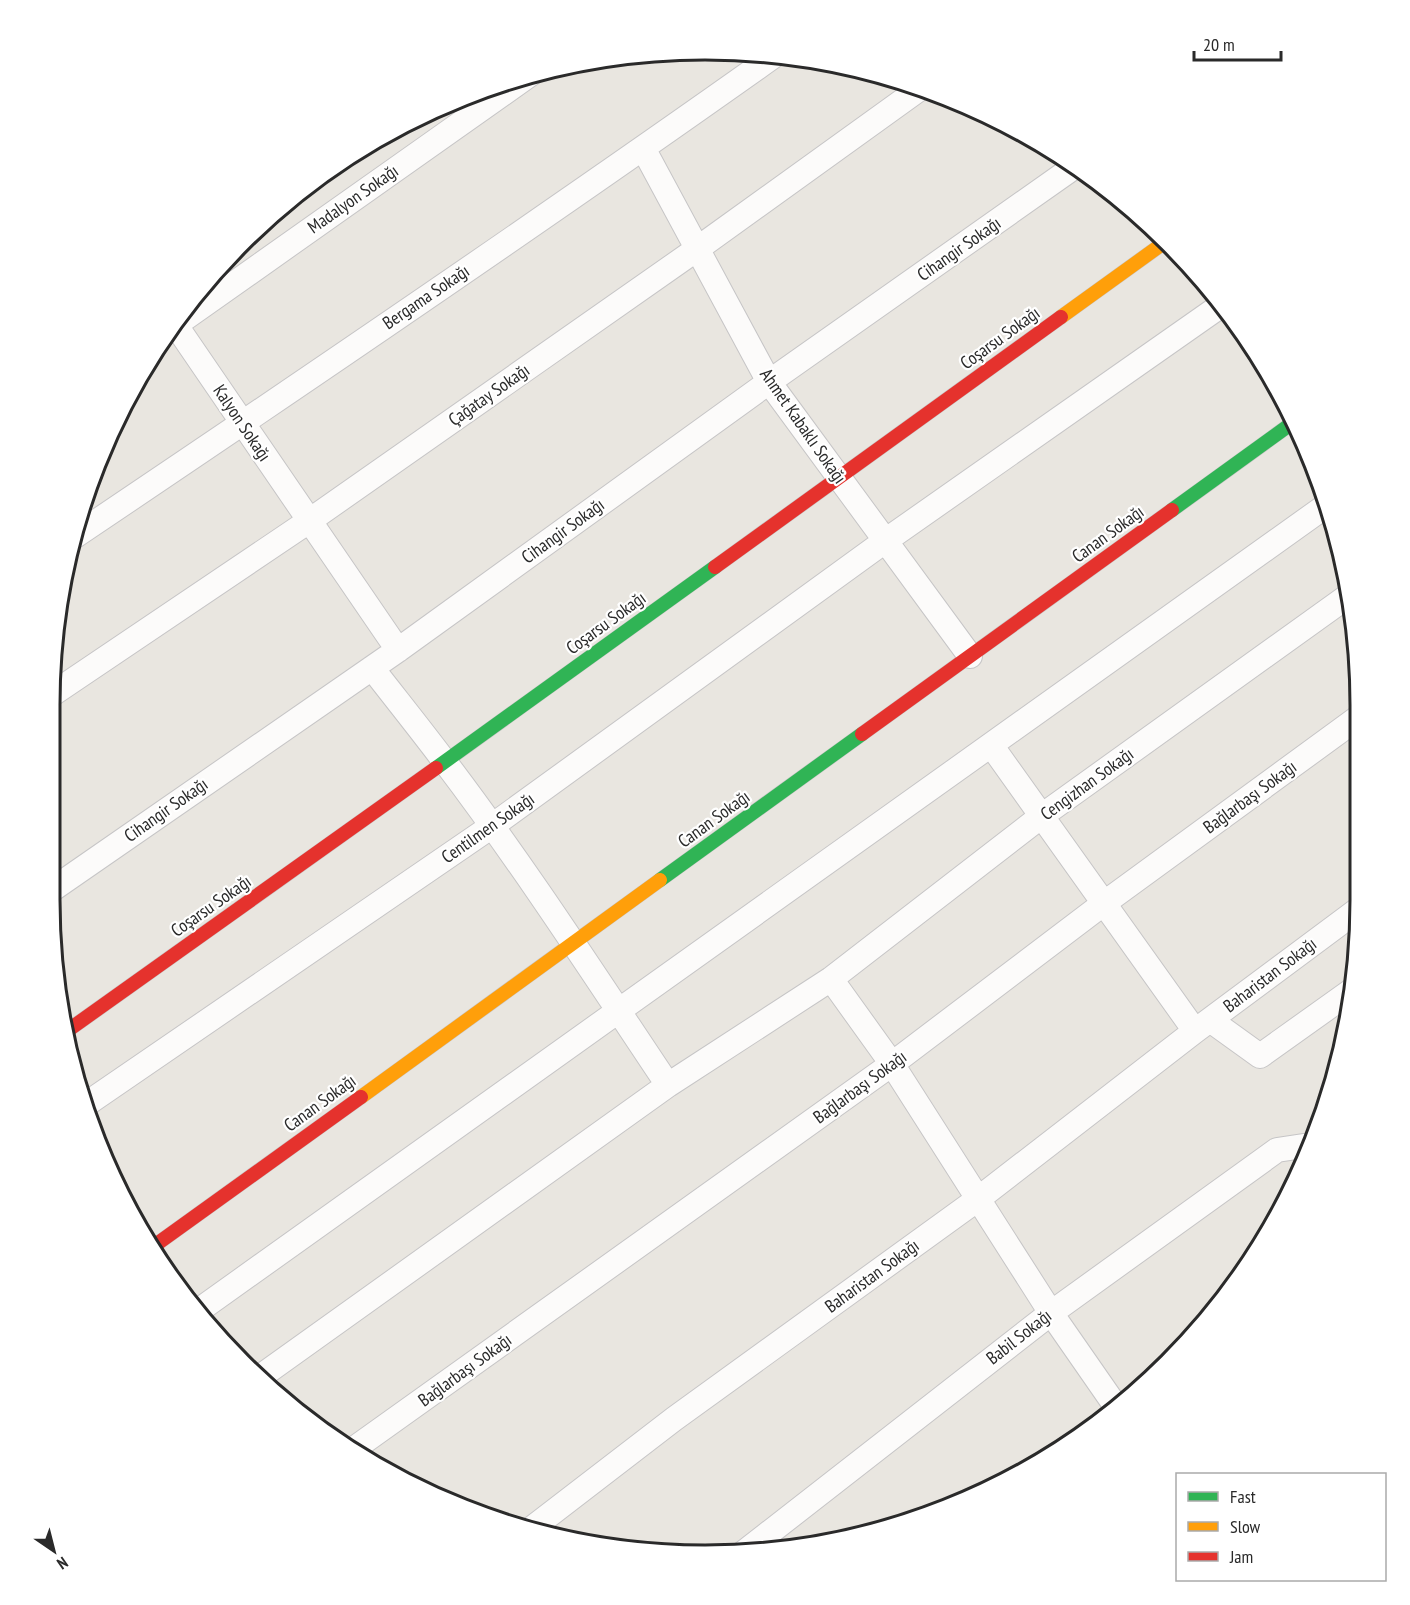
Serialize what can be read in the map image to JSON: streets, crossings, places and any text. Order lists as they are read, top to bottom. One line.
{"streets":{"street":["Madalyon Sokağı","Cihangir Sokağı","Bergama Sokağı","Coşarsu Sokağı","Çağatay Sokağı","Kalyon Sokağı","Ahmet Kabaklı Sokağı","Canan Sokağı","Cengizhan Sokağı","Bağlarbaşı Sokağı","Centilmen Sokağı","Baharistan Sokağı","Babil Sokağı"]},"crossings":[["Cihangir Sokağı","Kalyon Sokağı"],["Cihangir Sokağı","Ahmet Kabaklı Sokağı"],["Bergama Sokağı","Kalyon Sokağı"],["Bergama Sokağı","Ahmet Kabaklı Sokağı"],["Coşarsu Sokağı","Ahmet Kabaklı Sokağı"],["Çağatay Sokağı","Kalyon Sokağı"],["Çağatay Sokağı","Ahmet Kabaklı Sokağı"],["Ahmet Kabaklı Sokağı","Canan Sokağı"],["Ahmet Kabaklı Sokağı","Centilmen Sokağı"]],"legend":["Fast","Slow","Jam"],"scale_bar":"20 m","north":"bottom right"}
